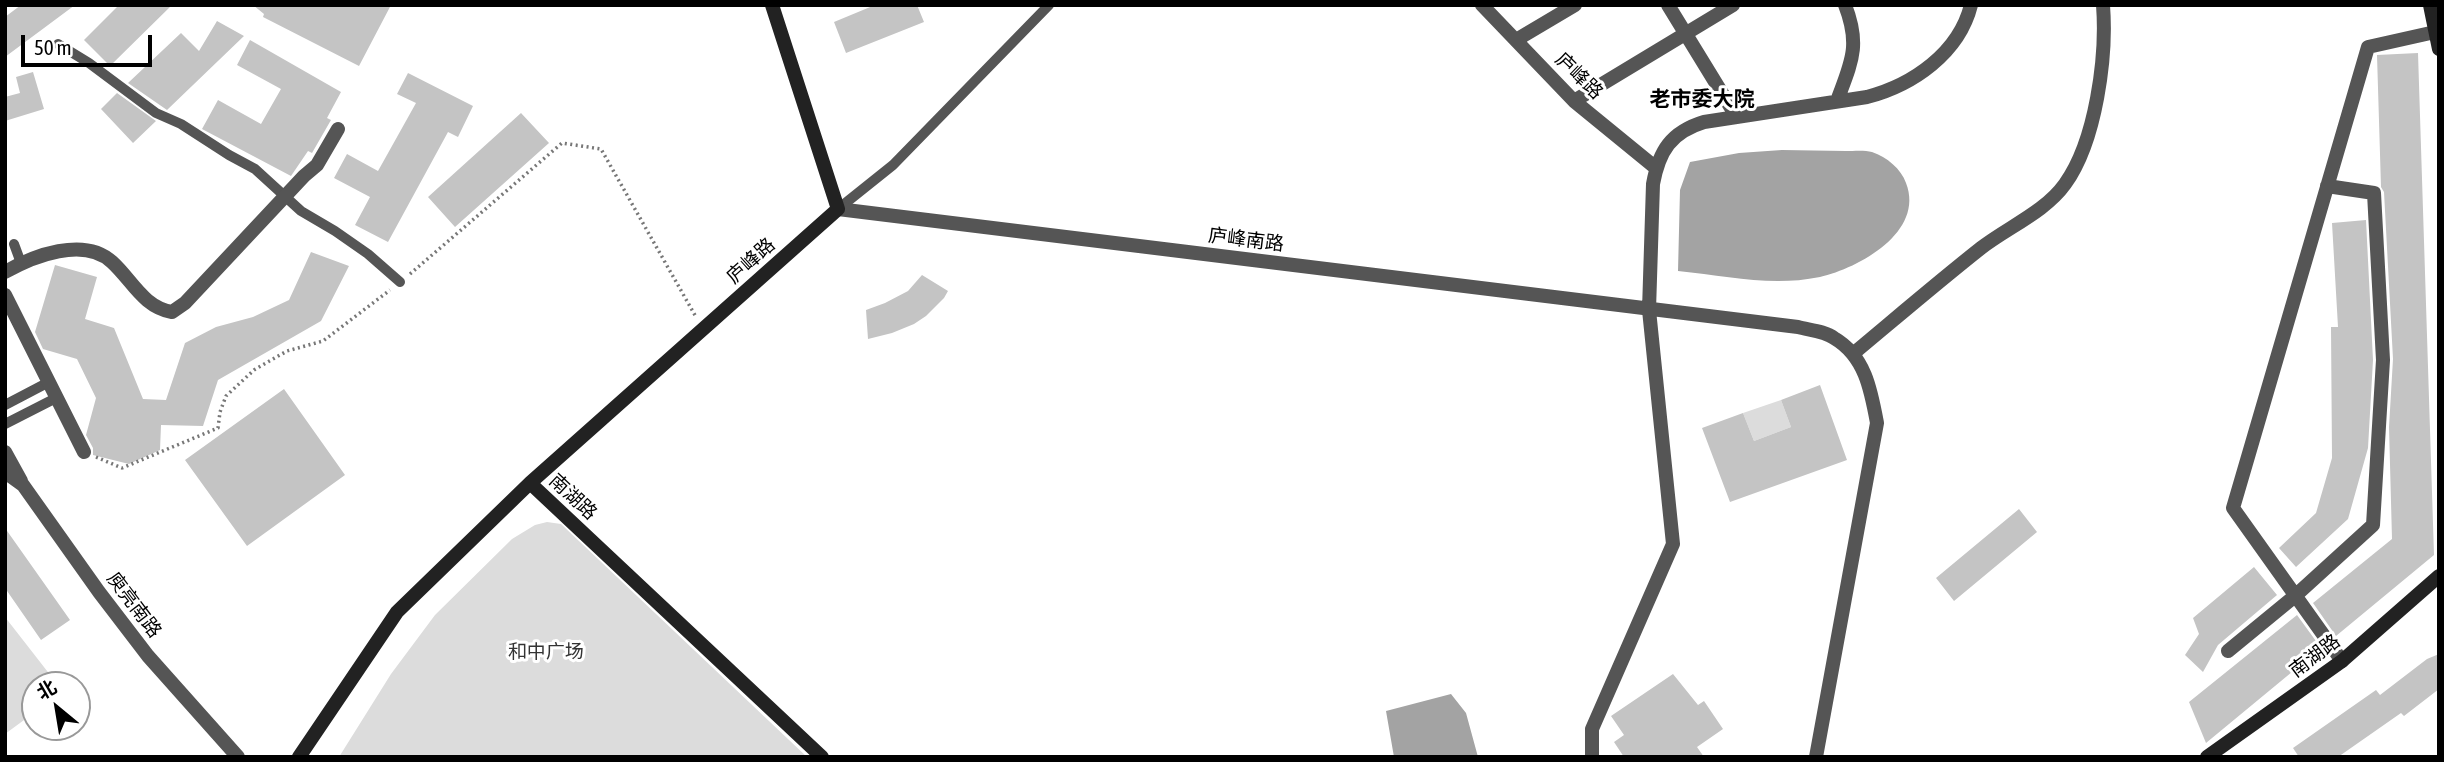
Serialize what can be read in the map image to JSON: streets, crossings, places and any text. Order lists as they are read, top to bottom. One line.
{"streets":{"main road":["庐峰路","南湖路"],"street":["庐峰南路","庾亮南路"]},"crossings":[["庐峰路","庐峰南路"],["庐峰路","南湖路"]],"districts":["老市委大院"],"parks":["和中广场"],"scale_bar":"50 m","north":"top left"}
